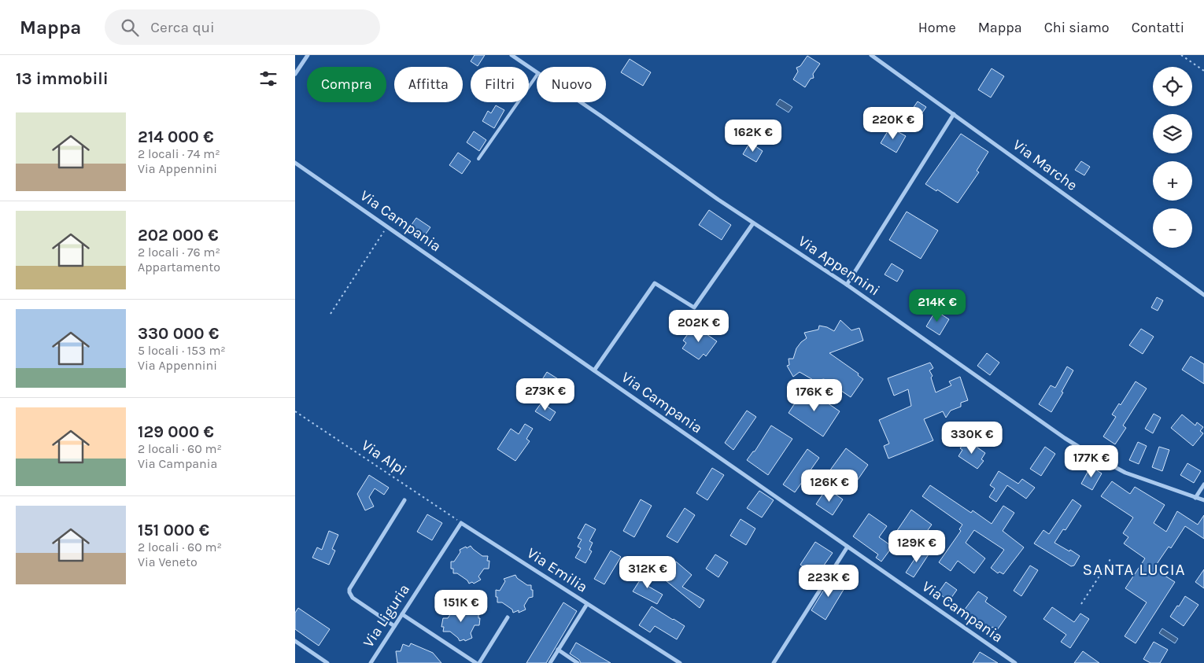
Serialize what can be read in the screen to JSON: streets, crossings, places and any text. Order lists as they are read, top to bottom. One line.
{"streets":{"street":["Via Marche","Via Campania","Via Appennini","Via Emilia","Via Liguria"],"path":["Via Alpi"]},"crossings":[["Via Alpi","Via Emilia"],["Via Alpi","Via Liguria"],["Via Emilia","Via Liguria"]],"districts":["SANTA LUCIA"],"page":{"header":"Mappa","search":"Cerca qui","nav":["Home","Mappa","Chi siamo","Contatti"],"heading":"13 immobili","map_buttons":["+","−"],"chip":["Compra","Affitta","Filtri","Nuovo"],"list":[{"name":"214 000 €","note":"2 locali · 74 m² · Via Appennini"},{"name":"202 000 €","note":"2 locali · 76 m² · Appartamento"},{"name":"330 000 €","note":"5 locali · 153 m² · Via Appennini"},{"name":"129 000 €","note":"2 locali · 60 m² · Via Campania"},{"name":"151 000 €","note":"2 locali · 60 m² · Via Veneto"}],"price":["220K €","162K €","214K €","202K €","273K €","176K €","330K €","177K €","126K €","129K €","312K €","223K €","151K €"]}}
